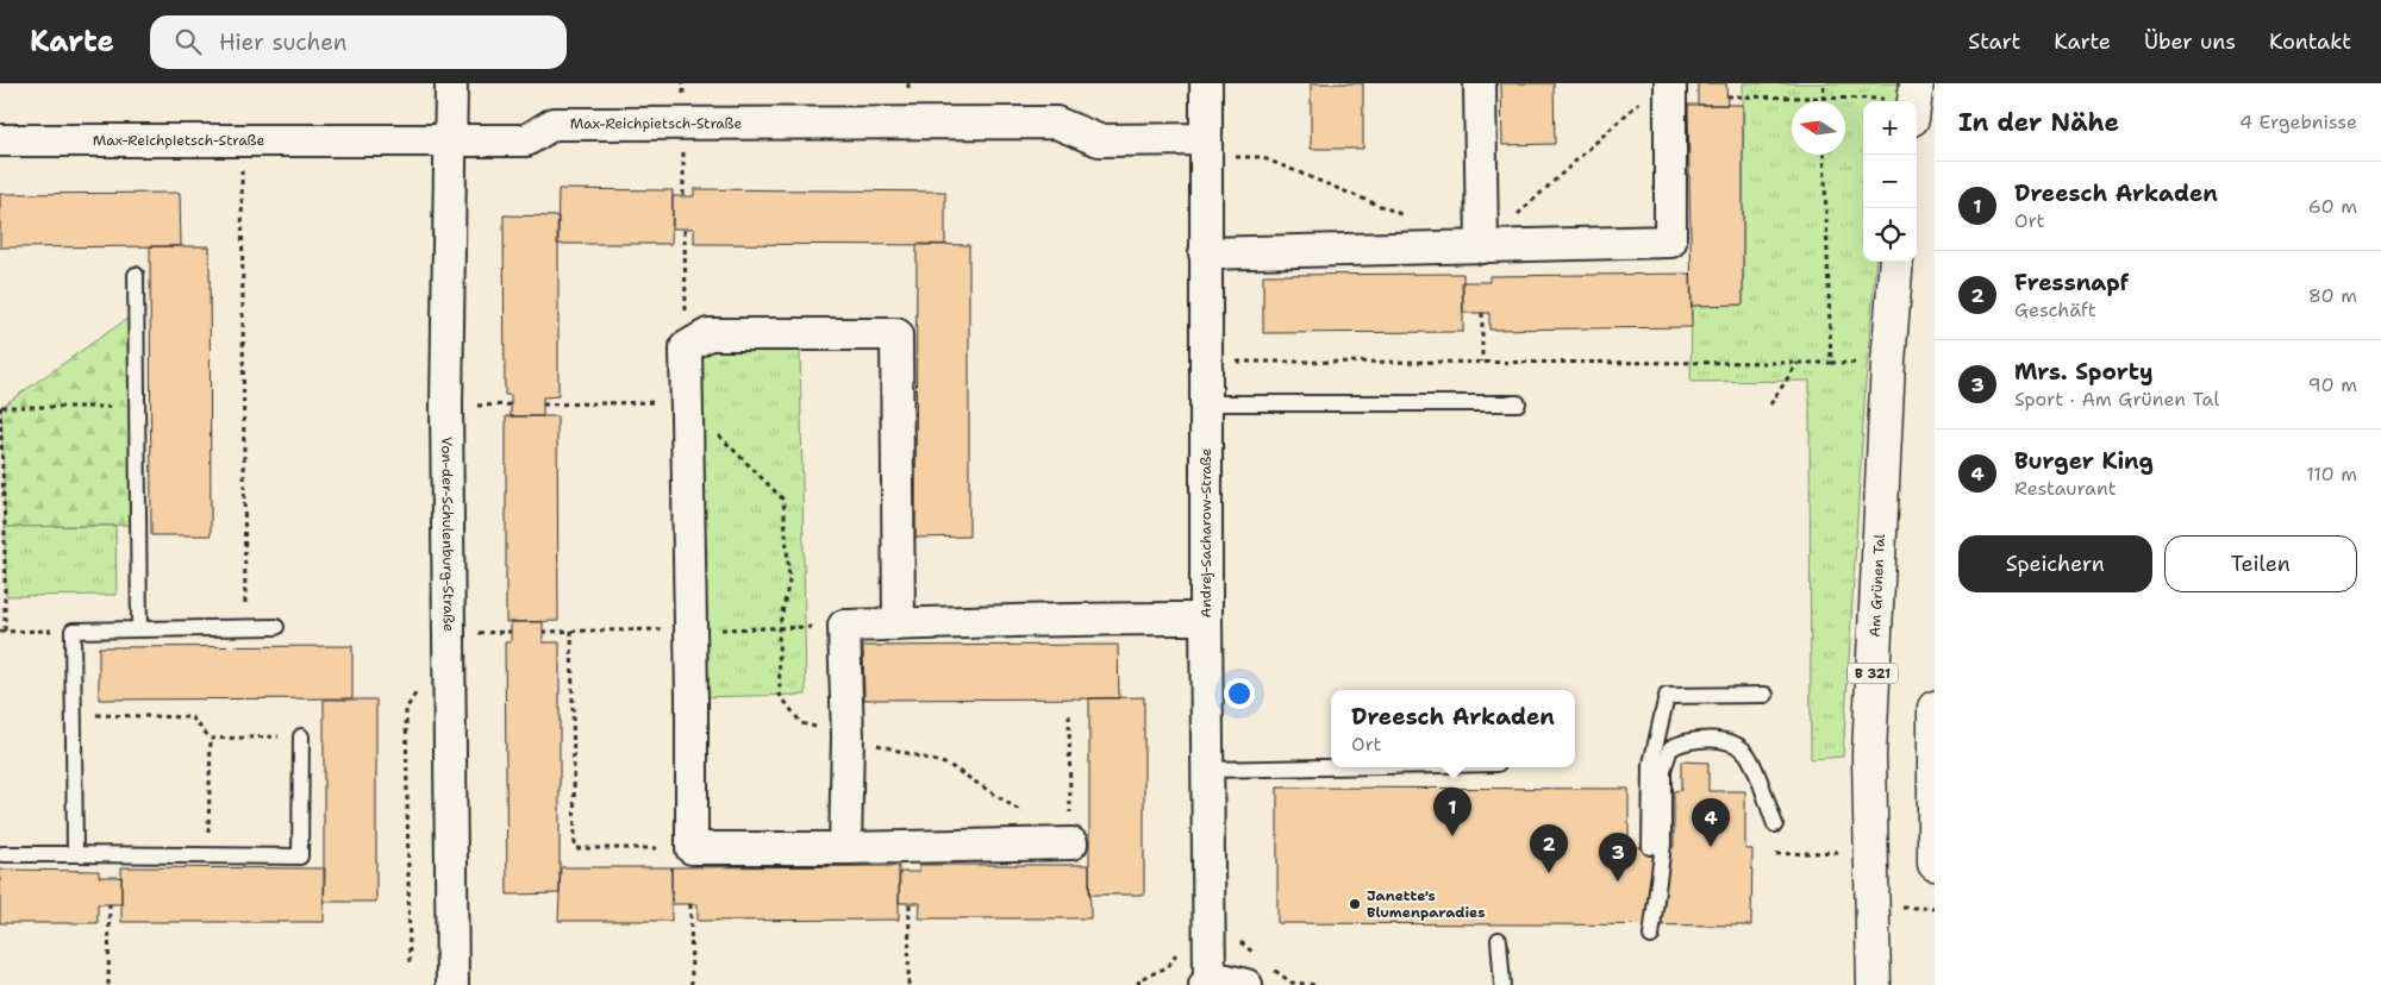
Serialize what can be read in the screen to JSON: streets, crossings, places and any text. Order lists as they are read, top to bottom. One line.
{"streets":{"main road":["Am Grünen Tal","B 321"],"street":["Max-Reichpietsch-Straße","Andrej-Sacharow-Straße","Von-der-Schulenburg-Straße"]},"crossings":[["Max-Reichpietsch-Straße","Andrej-Sacharow-Straße"],["Max-Reichpietsch-Straße","Von-der-Schulenburg-Straße"]],"places":["Janette's Blumenparadies"],"north":"left","page":{"header":"Karte","search":"Hier suchen","nav":["Start","Karte","Über uns","Kontakt"],"heading":["In der Nähe","4 Ergebnisse"],"map_buttons":["+","−"],"list":[{"mark":"1","name":"Dreesch Arkaden","note":"Ort","value":"60 m"},{"mark":"2","name":"Fressnapf","note":"Geschäft","value":"80 m"},{"mark":"3","name":"Mrs. Sporty","note":"Sport · Am Grünen Tal","value":"90 m"},{"mark":"4","name":"Burger King","note":"Restaurant","value":"110 m"}],"buttons":["Speichern","Teilen"],"popup":["Dreesch Arkaden","Ort"],"pins":["1","4","2","3"]}}
